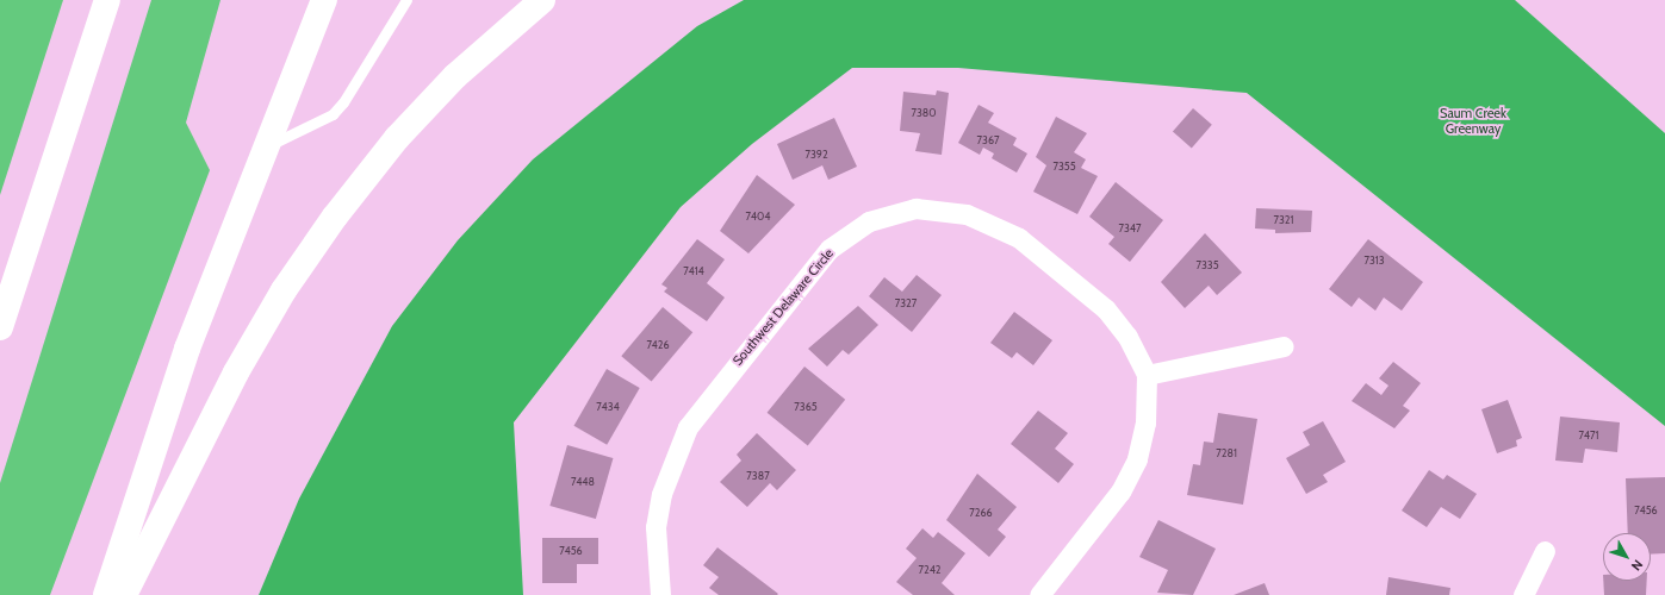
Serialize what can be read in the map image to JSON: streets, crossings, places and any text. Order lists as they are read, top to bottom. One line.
{"streets":{"street":["Southwest Delaware Circle"]},"parks":["Saum Creek Greenway"],"house_numbers":["7380","7367","7392","7355","7404","7321","7347","7313","7335","7414","7327","7426","7434","7365","7471","7281","7387","7448","7456","7266","7456","7242"],"north":"bottom right"}
